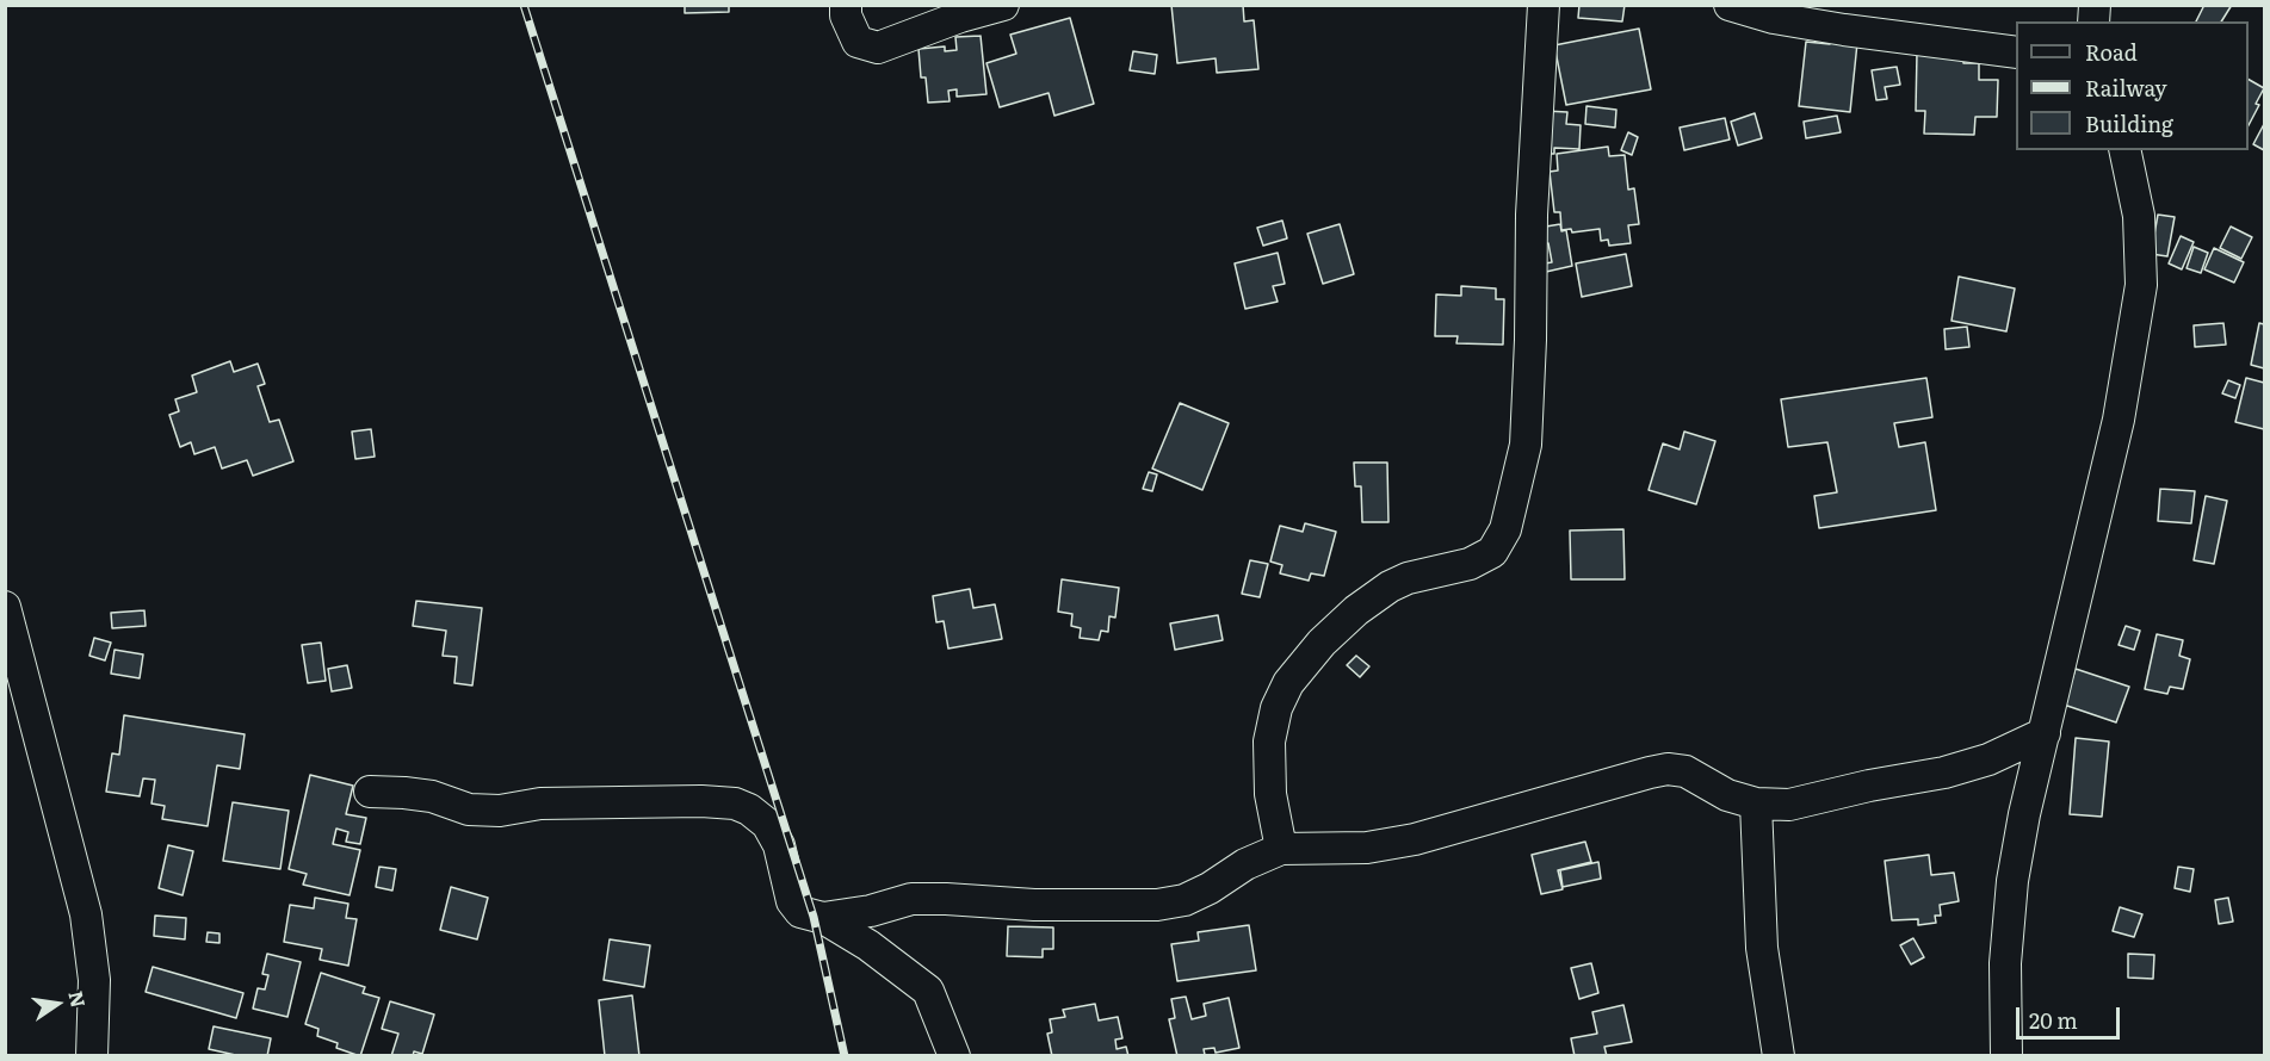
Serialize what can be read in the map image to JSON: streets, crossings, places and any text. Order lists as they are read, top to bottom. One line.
{"legend":["Road","Railway","Building"],"scale_bar":"20 m","north":"right"}
